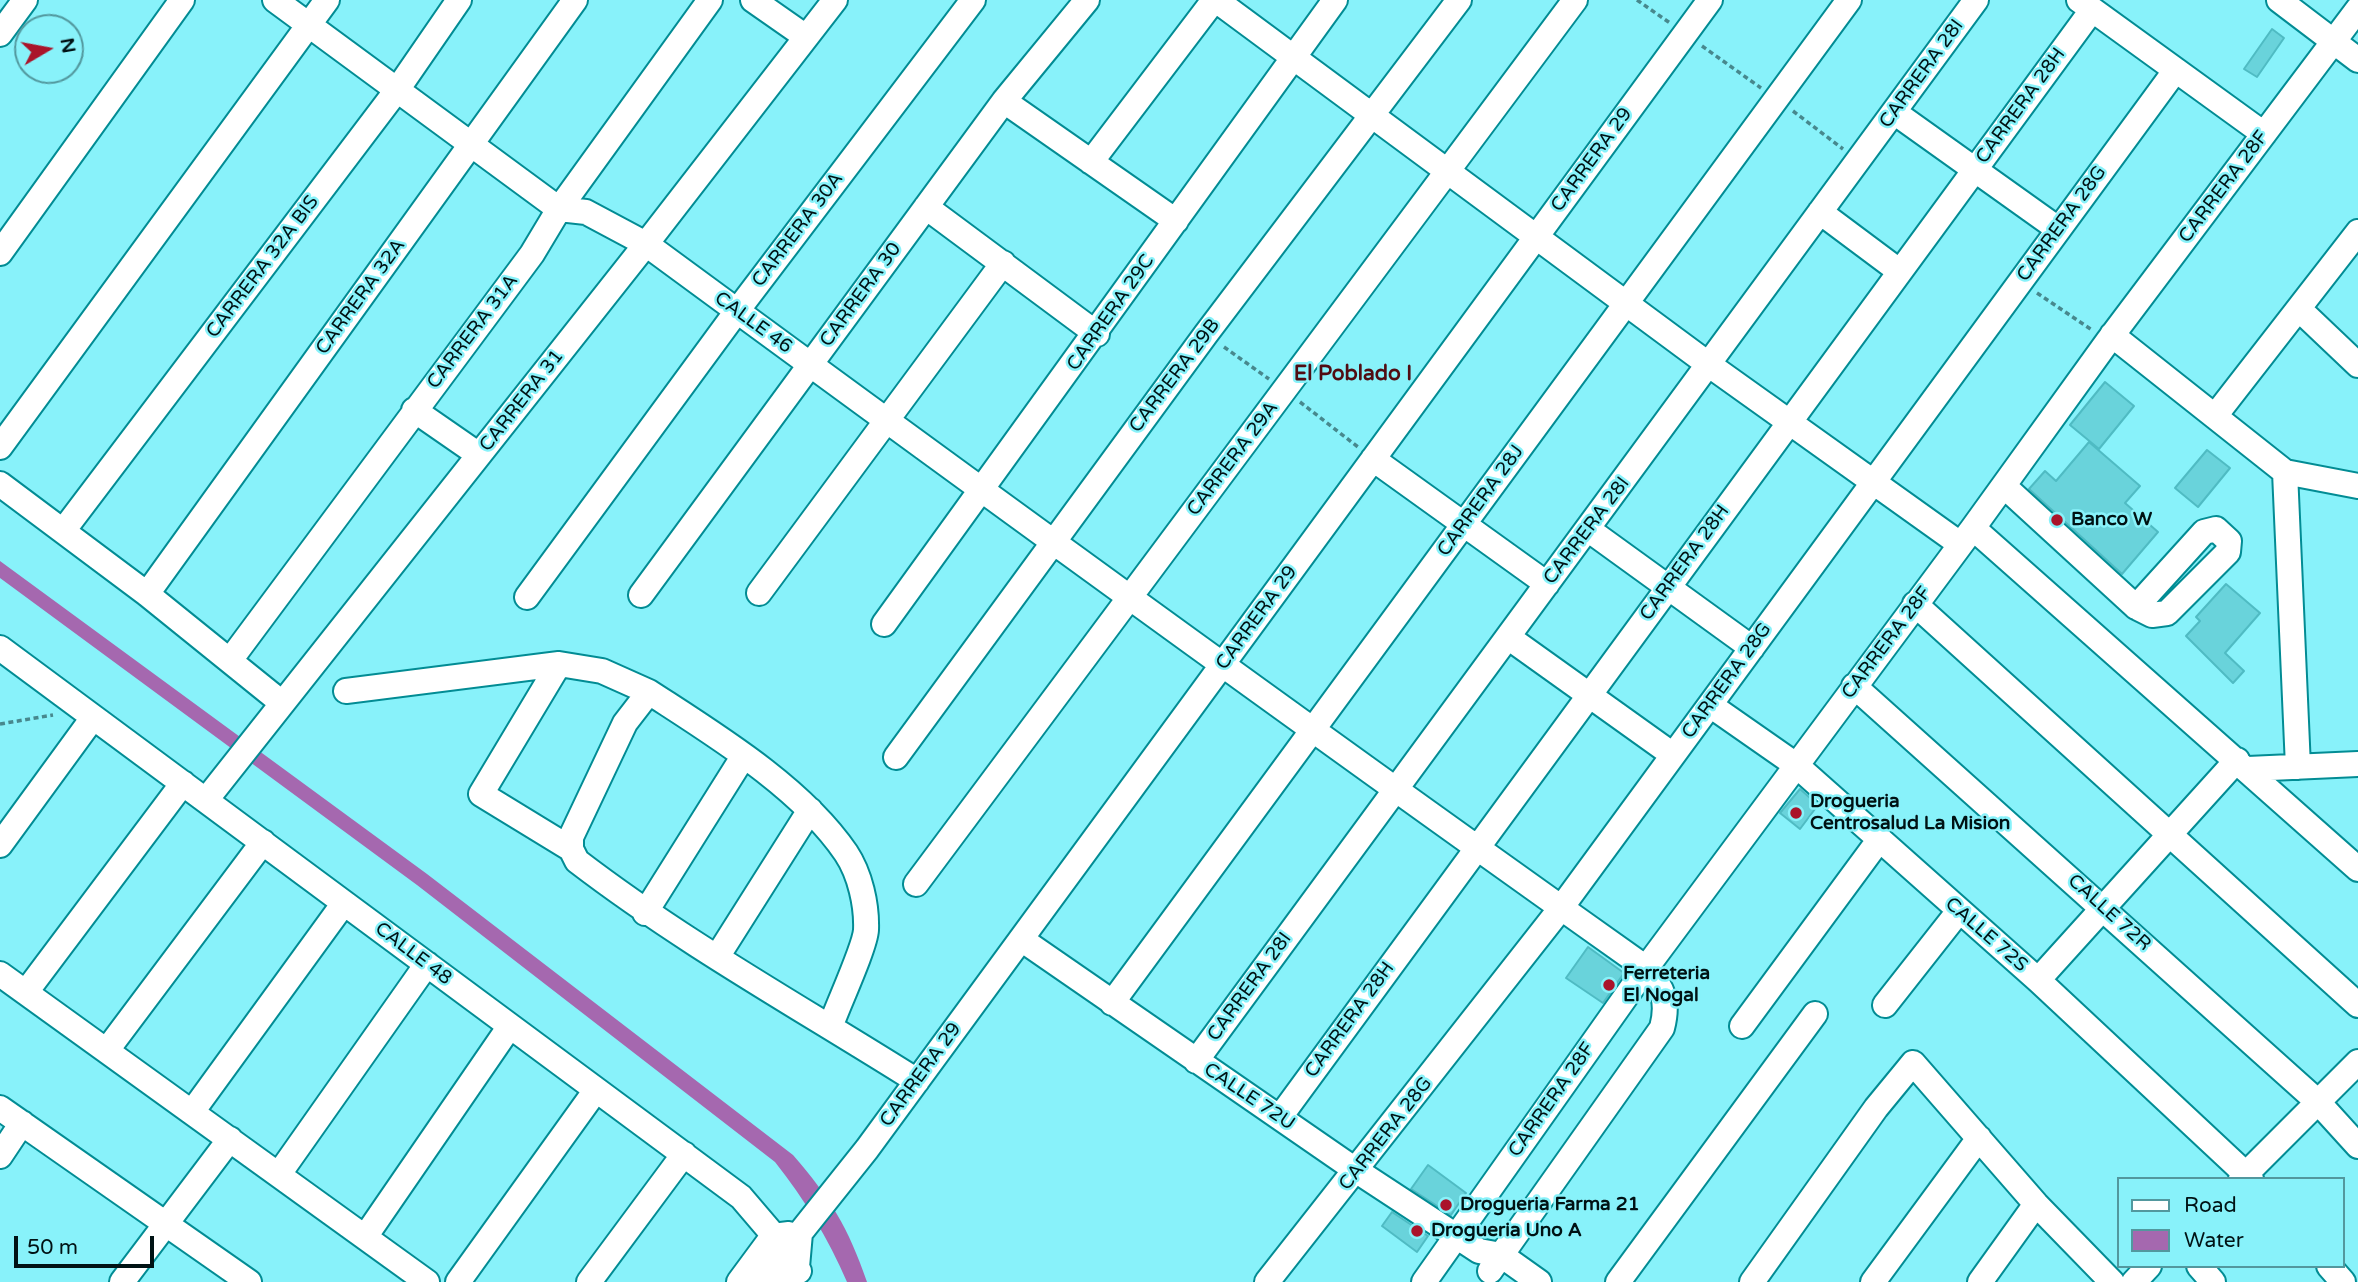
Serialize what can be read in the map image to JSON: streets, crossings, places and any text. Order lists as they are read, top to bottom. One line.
{"streets":{"street":["CARRERA 28I","CARRERA 28H","CARRERA 29","CARRERA 28F","CARRERA 28G","CARRERA 30A","CARRERA 32A BIS","CARRERA 30","CARRERA 32A","CARRERA 29C","CALLE 46","CARRERA 31A","CARRERA 29B","CARRERA 31","CARRERA 29A","CARRERA 28J","CALLE 72R","CALLE 72S","CALLE 48","CALLE 72U"]},"crossings":[["CARRERA 28I","CALLE 46"],["CARRERA 28I","CALLE 72U"],["CARRERA 28H","CALLE 46"],["CARRERA 28H","CALLE 72U"],["CARRERA 29","CALLE 46"],["CARRERA 29","CALLE 48"],["CARRERA 29","CALLE 72U"],["CARRERA 28F","CALLE 46"],["CARRERA 28F","CALLE 72R"],["CARRERA 28F","CALLE 72S"],["CARRERA 28F","CALLE 72U"],["CARRERA 28G","CALLE 46"],["CARRERA 28G","CALLE 72S"],["CARRERA 28G","CALLE 72U"],["CARRERA 30A","CALLE 46"],["CARRERA 32A BIS","CALLE 46"],["CARRERA 30","CALLE 46"],["CARRERA 32A","CALLE 46"],["CARRERA 29C","CALLE 46"],["CALLE 46","CARRERA 31A"],["CALLE 46","CARRERA 29B"],["CALLE 46","CARRERA 31"],["CALLE 46","CARRERA 29A"],["CALLE 46","CARRERA 28J"],["CARRERA 31","CALLE 48"],["CARRERA 28J","CALLE 72U"]],"districts":["El Poblado I"],"places":["Banco W","Drogueria Centrosalud La Mision","Ferreteria El Nogal","Drogueria Farma 21","Drogueria Uno A"],"legend":["Road","Water"],"scale_bar":"50 m","north":"right"}
